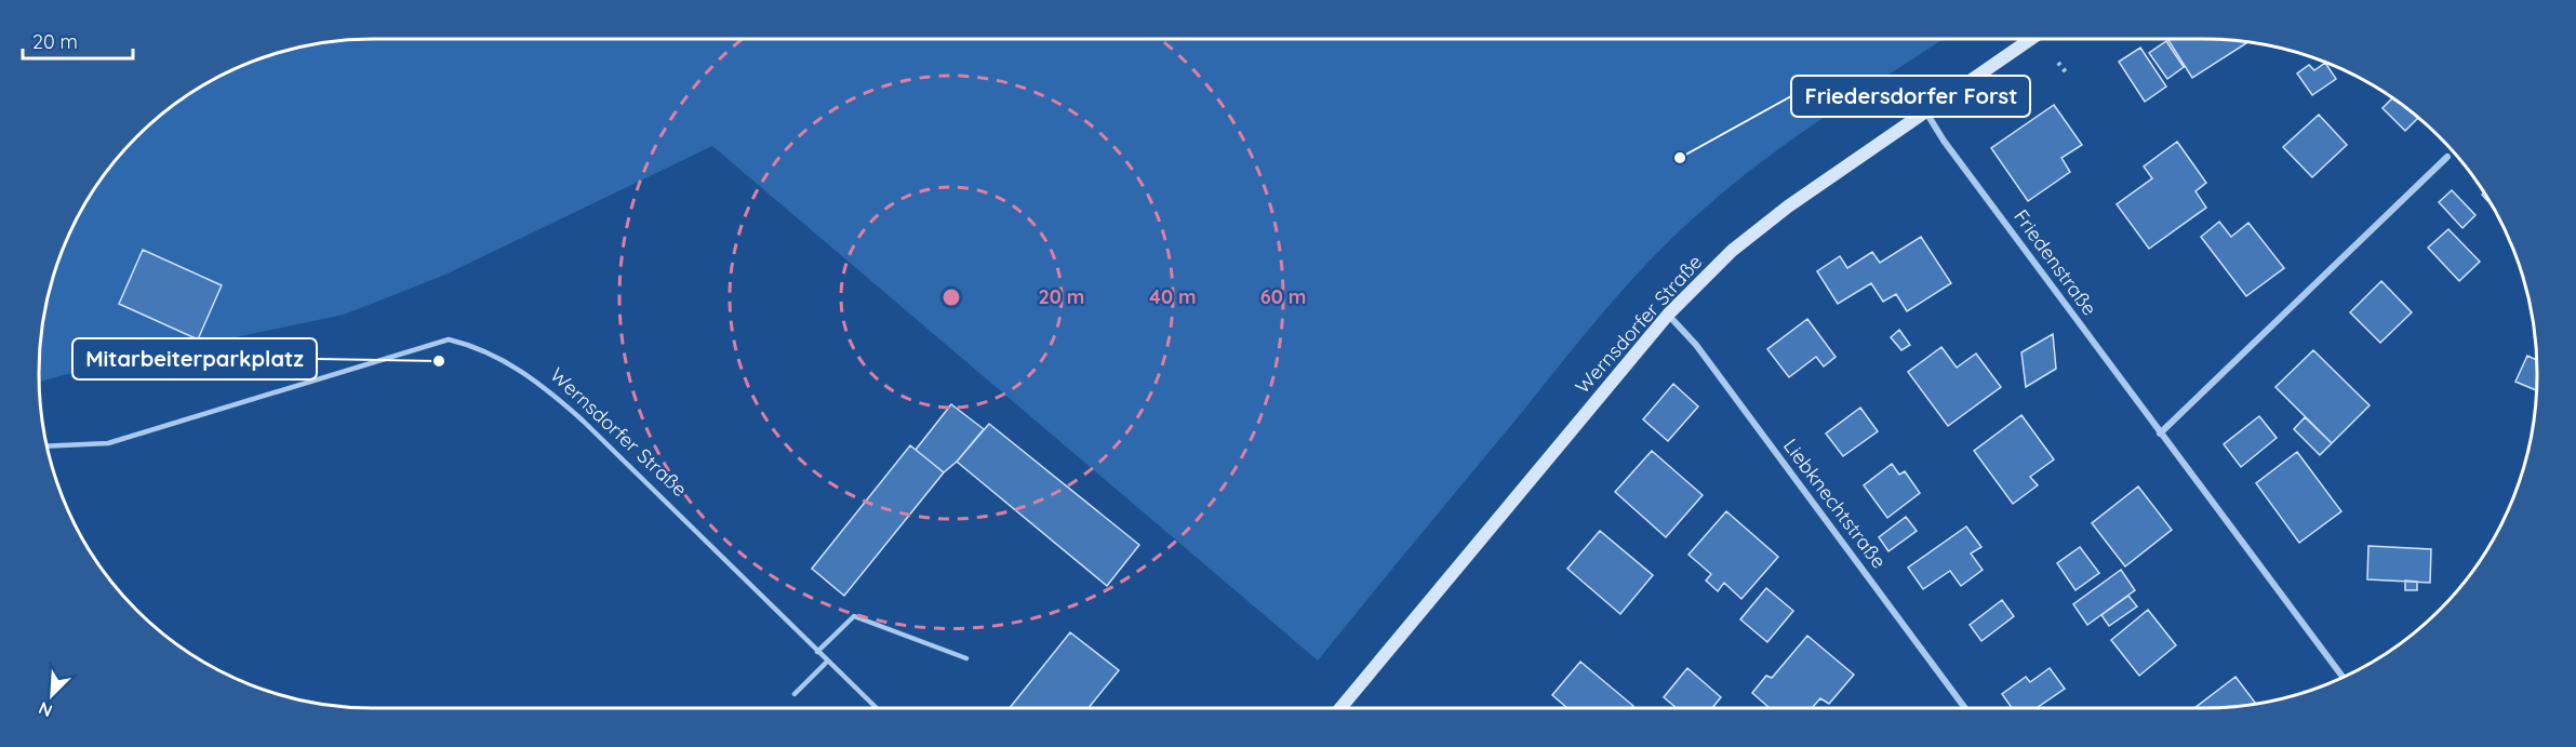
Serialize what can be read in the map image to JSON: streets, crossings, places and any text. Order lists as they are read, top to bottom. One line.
{"streets":{"main road":["Wernsdorfer Straße"],"street":["Friedenstraße","Liebknechtstraße"]},"crossings":[["Friedenstraße","Wernsdorfer Straße"],["Wernsdorfer Straße","Liebknechtstraße"]],"places":["Friedersdorfer Forst","Mitarbeiterparkplatz"],"scale_bar":"20 m","north":"bottom left","rings":["20 m","40 m","60 m"]}
